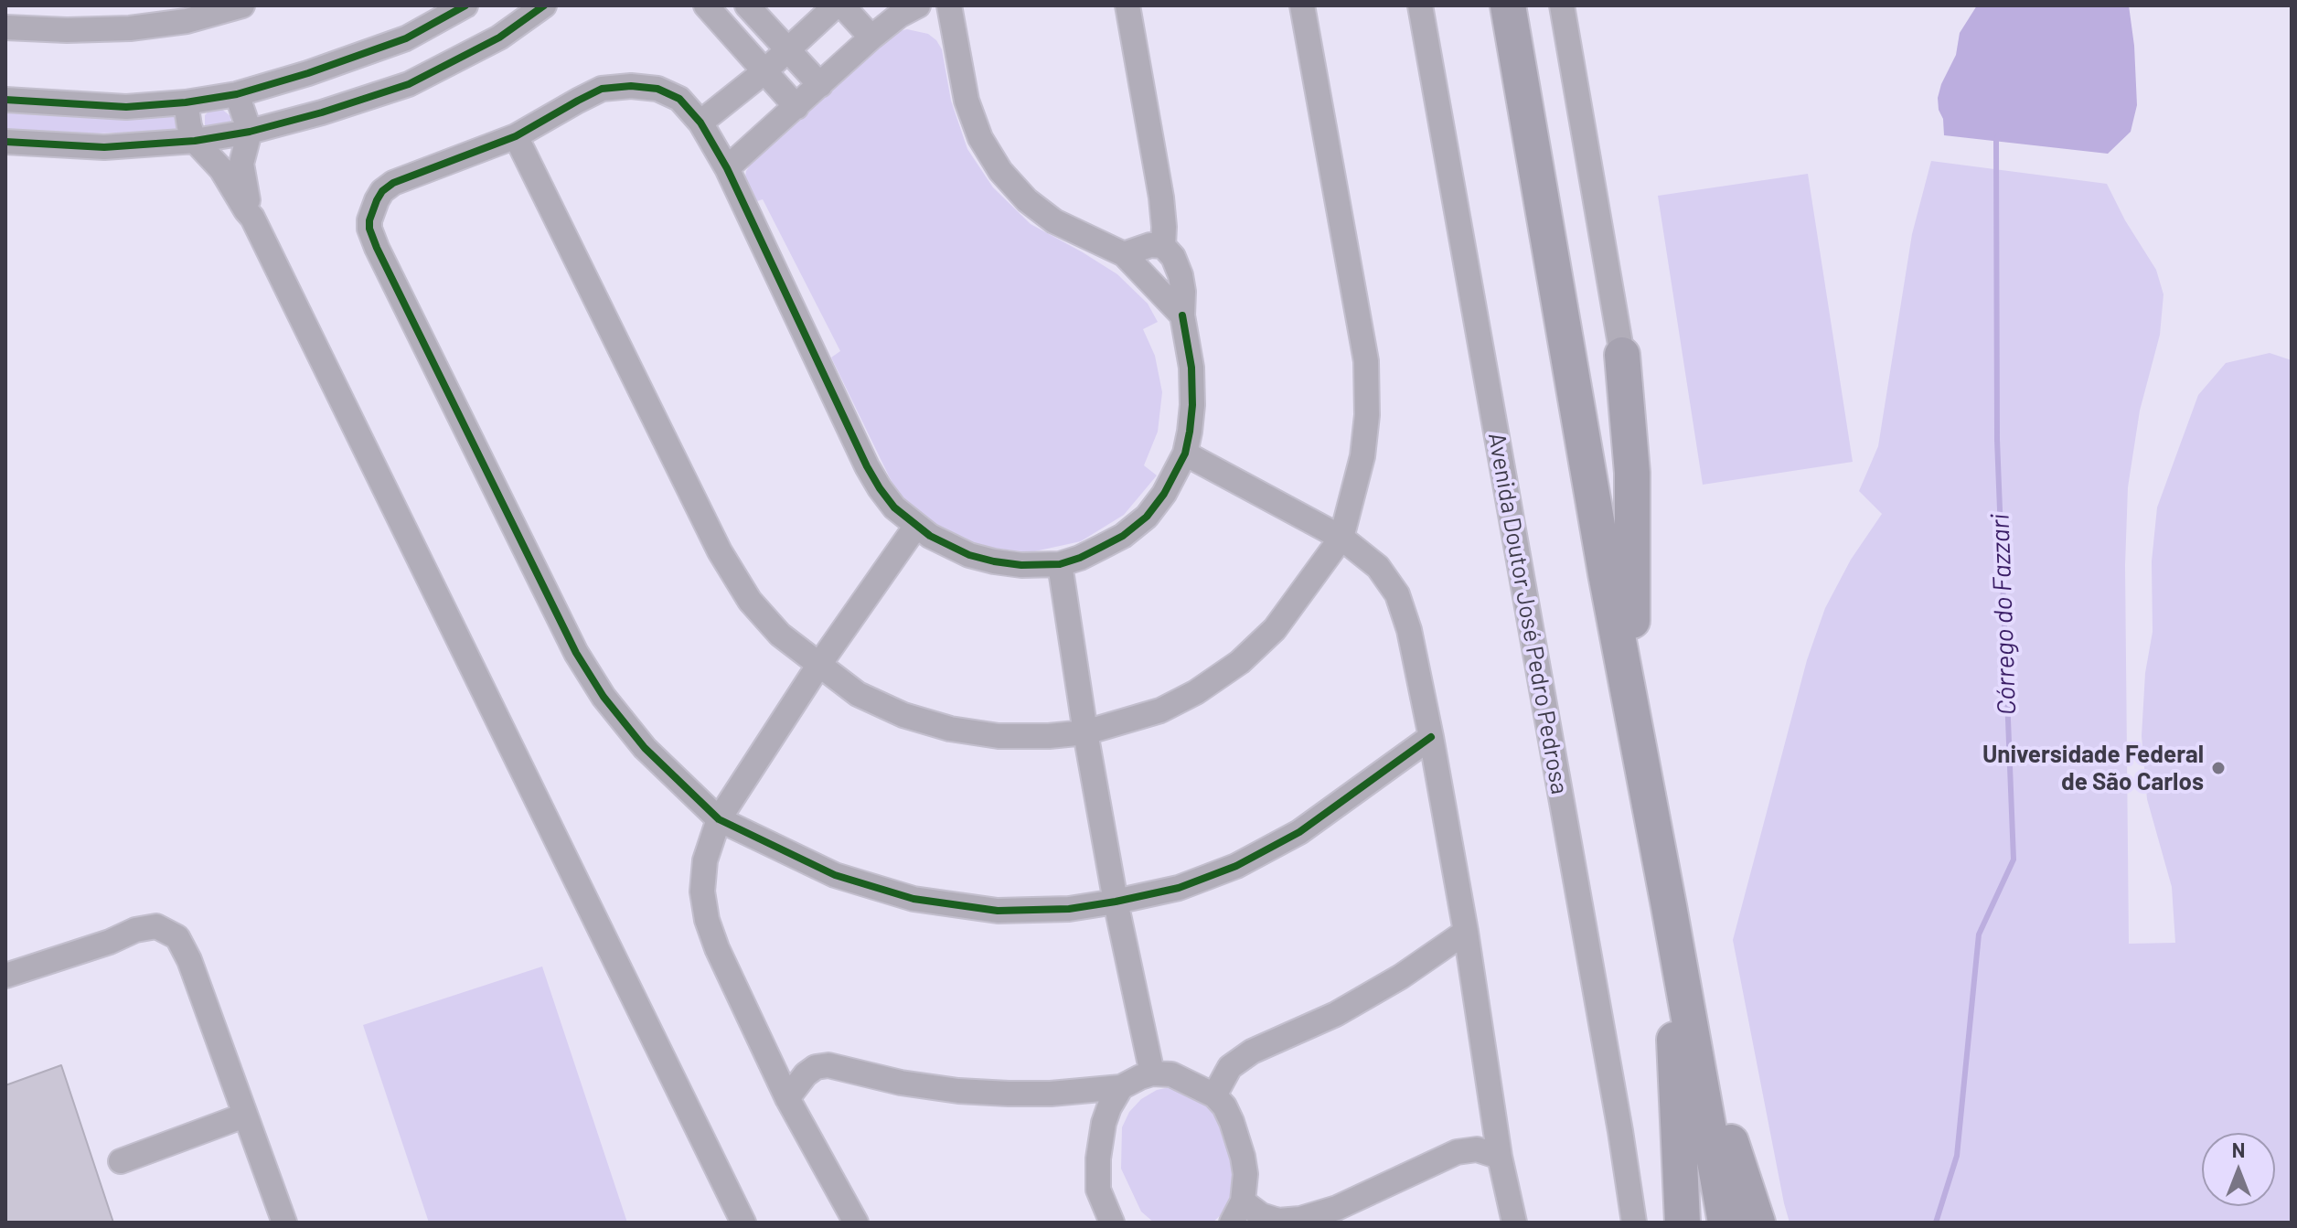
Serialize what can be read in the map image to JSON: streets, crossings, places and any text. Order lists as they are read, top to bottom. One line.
{"streets":{"street":["Avenida Doutor José Pedro Pedrosa"]},"water":["Córrego do Fazzari"],"places":["Universidade Federal de São Carlos"],"north":"top"}
